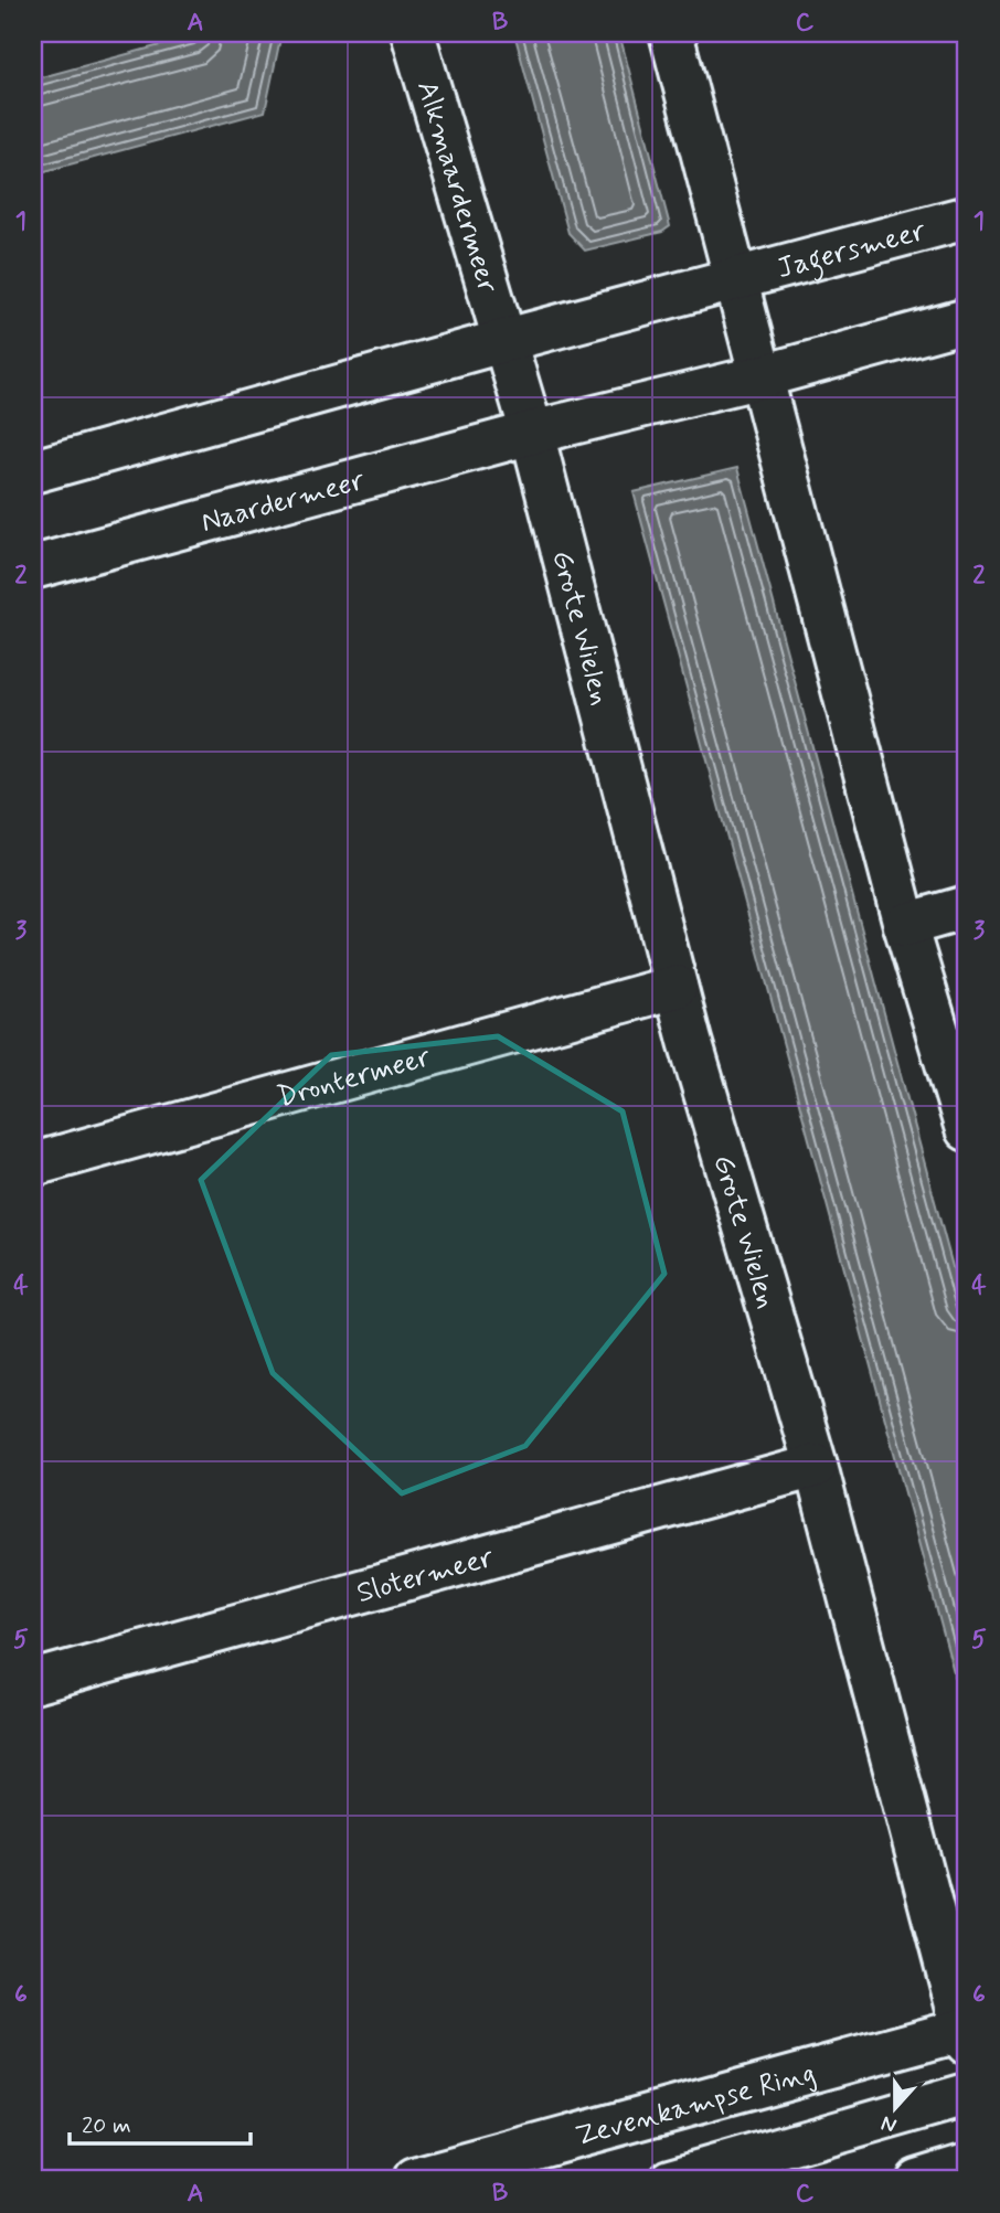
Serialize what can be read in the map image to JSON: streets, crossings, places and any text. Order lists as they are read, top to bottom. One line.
{"streets":{"street":["Alkmaardermeer","Jagersmeer","Naardermeer","Grote Wielen","Drontermeer","Slotermeer","Zevenkampse Ring"]},"crossings":[["Naardermeer","Grote Wielen"],["Grote Wielen","Drontermeer"],["Grote Wielen","Slotermeer"],["Grote Wielen","Zevenkampse Ring"]],"scale_bar":"20 m","north":"bottom","grid":{"columns":["A","B","C"],"rows":["1","2","3","4","5","6"]}}
